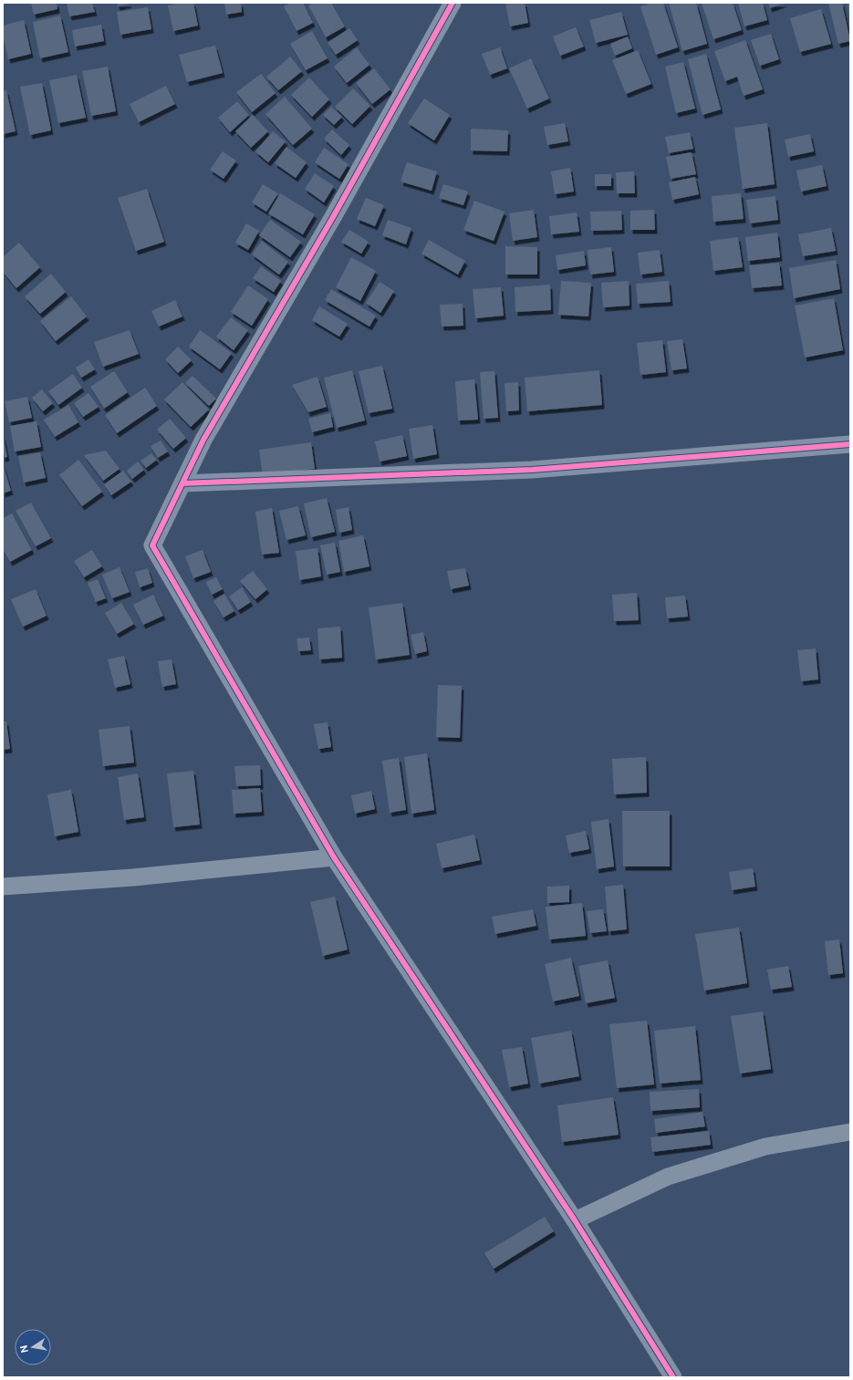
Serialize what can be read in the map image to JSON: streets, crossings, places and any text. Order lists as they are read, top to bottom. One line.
{"north":"left"}
